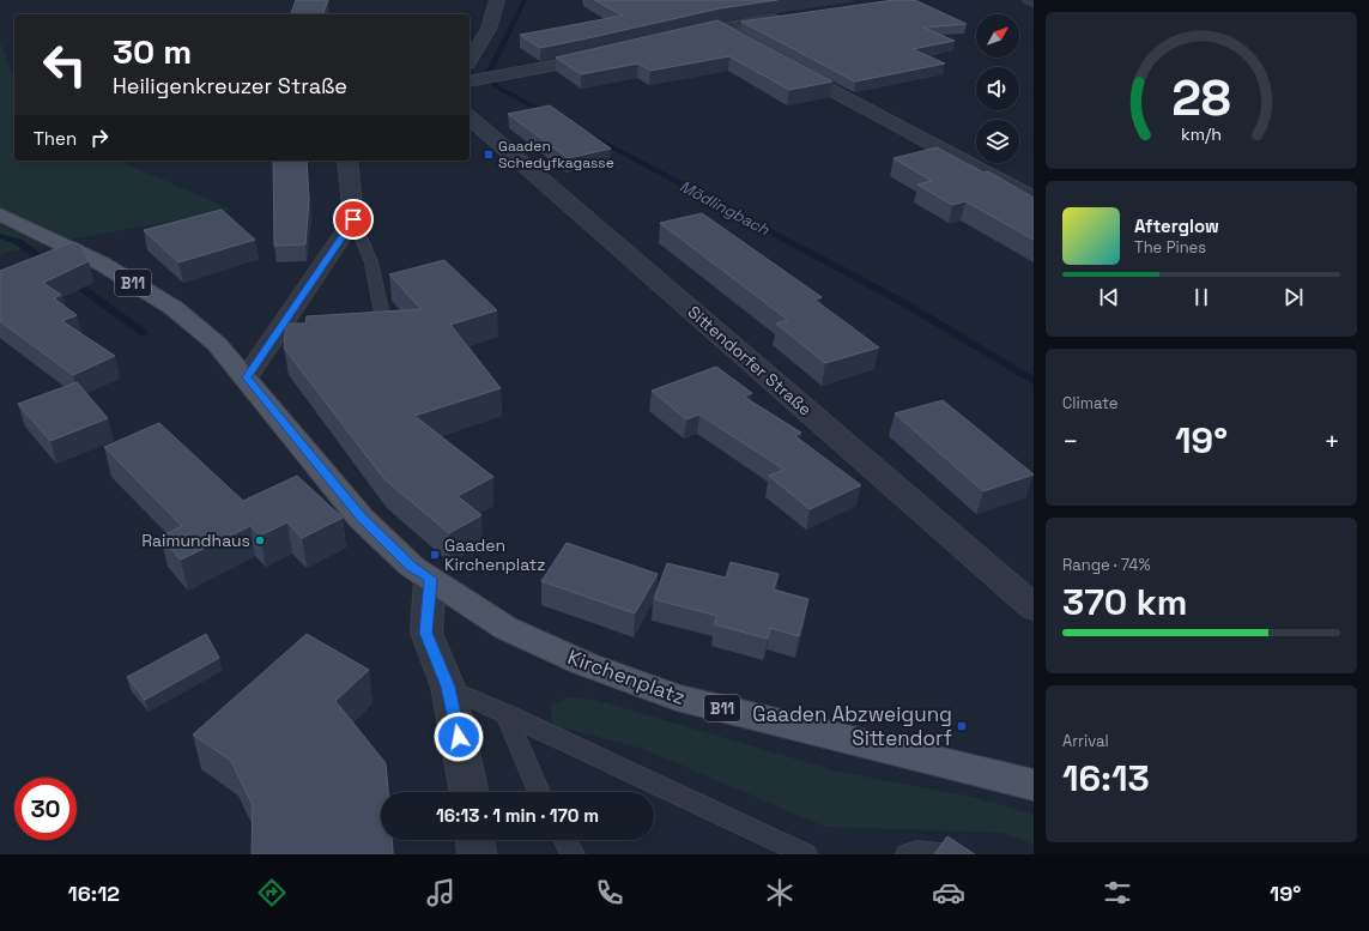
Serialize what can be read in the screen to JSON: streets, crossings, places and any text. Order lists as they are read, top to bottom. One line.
{"streets":{"main road":["B11","Kirchenplatz"],"street":["Sittendorfer Straße"]},"crossings":[["B11","Kirchenplatz"]],"water":["Mödlingbach"],"places":{"transit":["Gaaden Schedyfkagasse","Gaaden Kirchenplatz","Gaaden Abzweigung Sittendorf"],"other":["Raimundhaus"]},"north":"top right","page":{"turn":["30 m","Heiligenkreuzer Straße"],"then":"Then","song":["Afterglow","The Pines"],"tile":["Climate",["Range · 74%","370 km"],["Arrival","16:13"]],"heat":["−","19°","+"],"limit":"30","trip":"16:13 · 1 min · 170 m","tabs":["16:12","19°"],"gauge":["28","km/h"]}}
